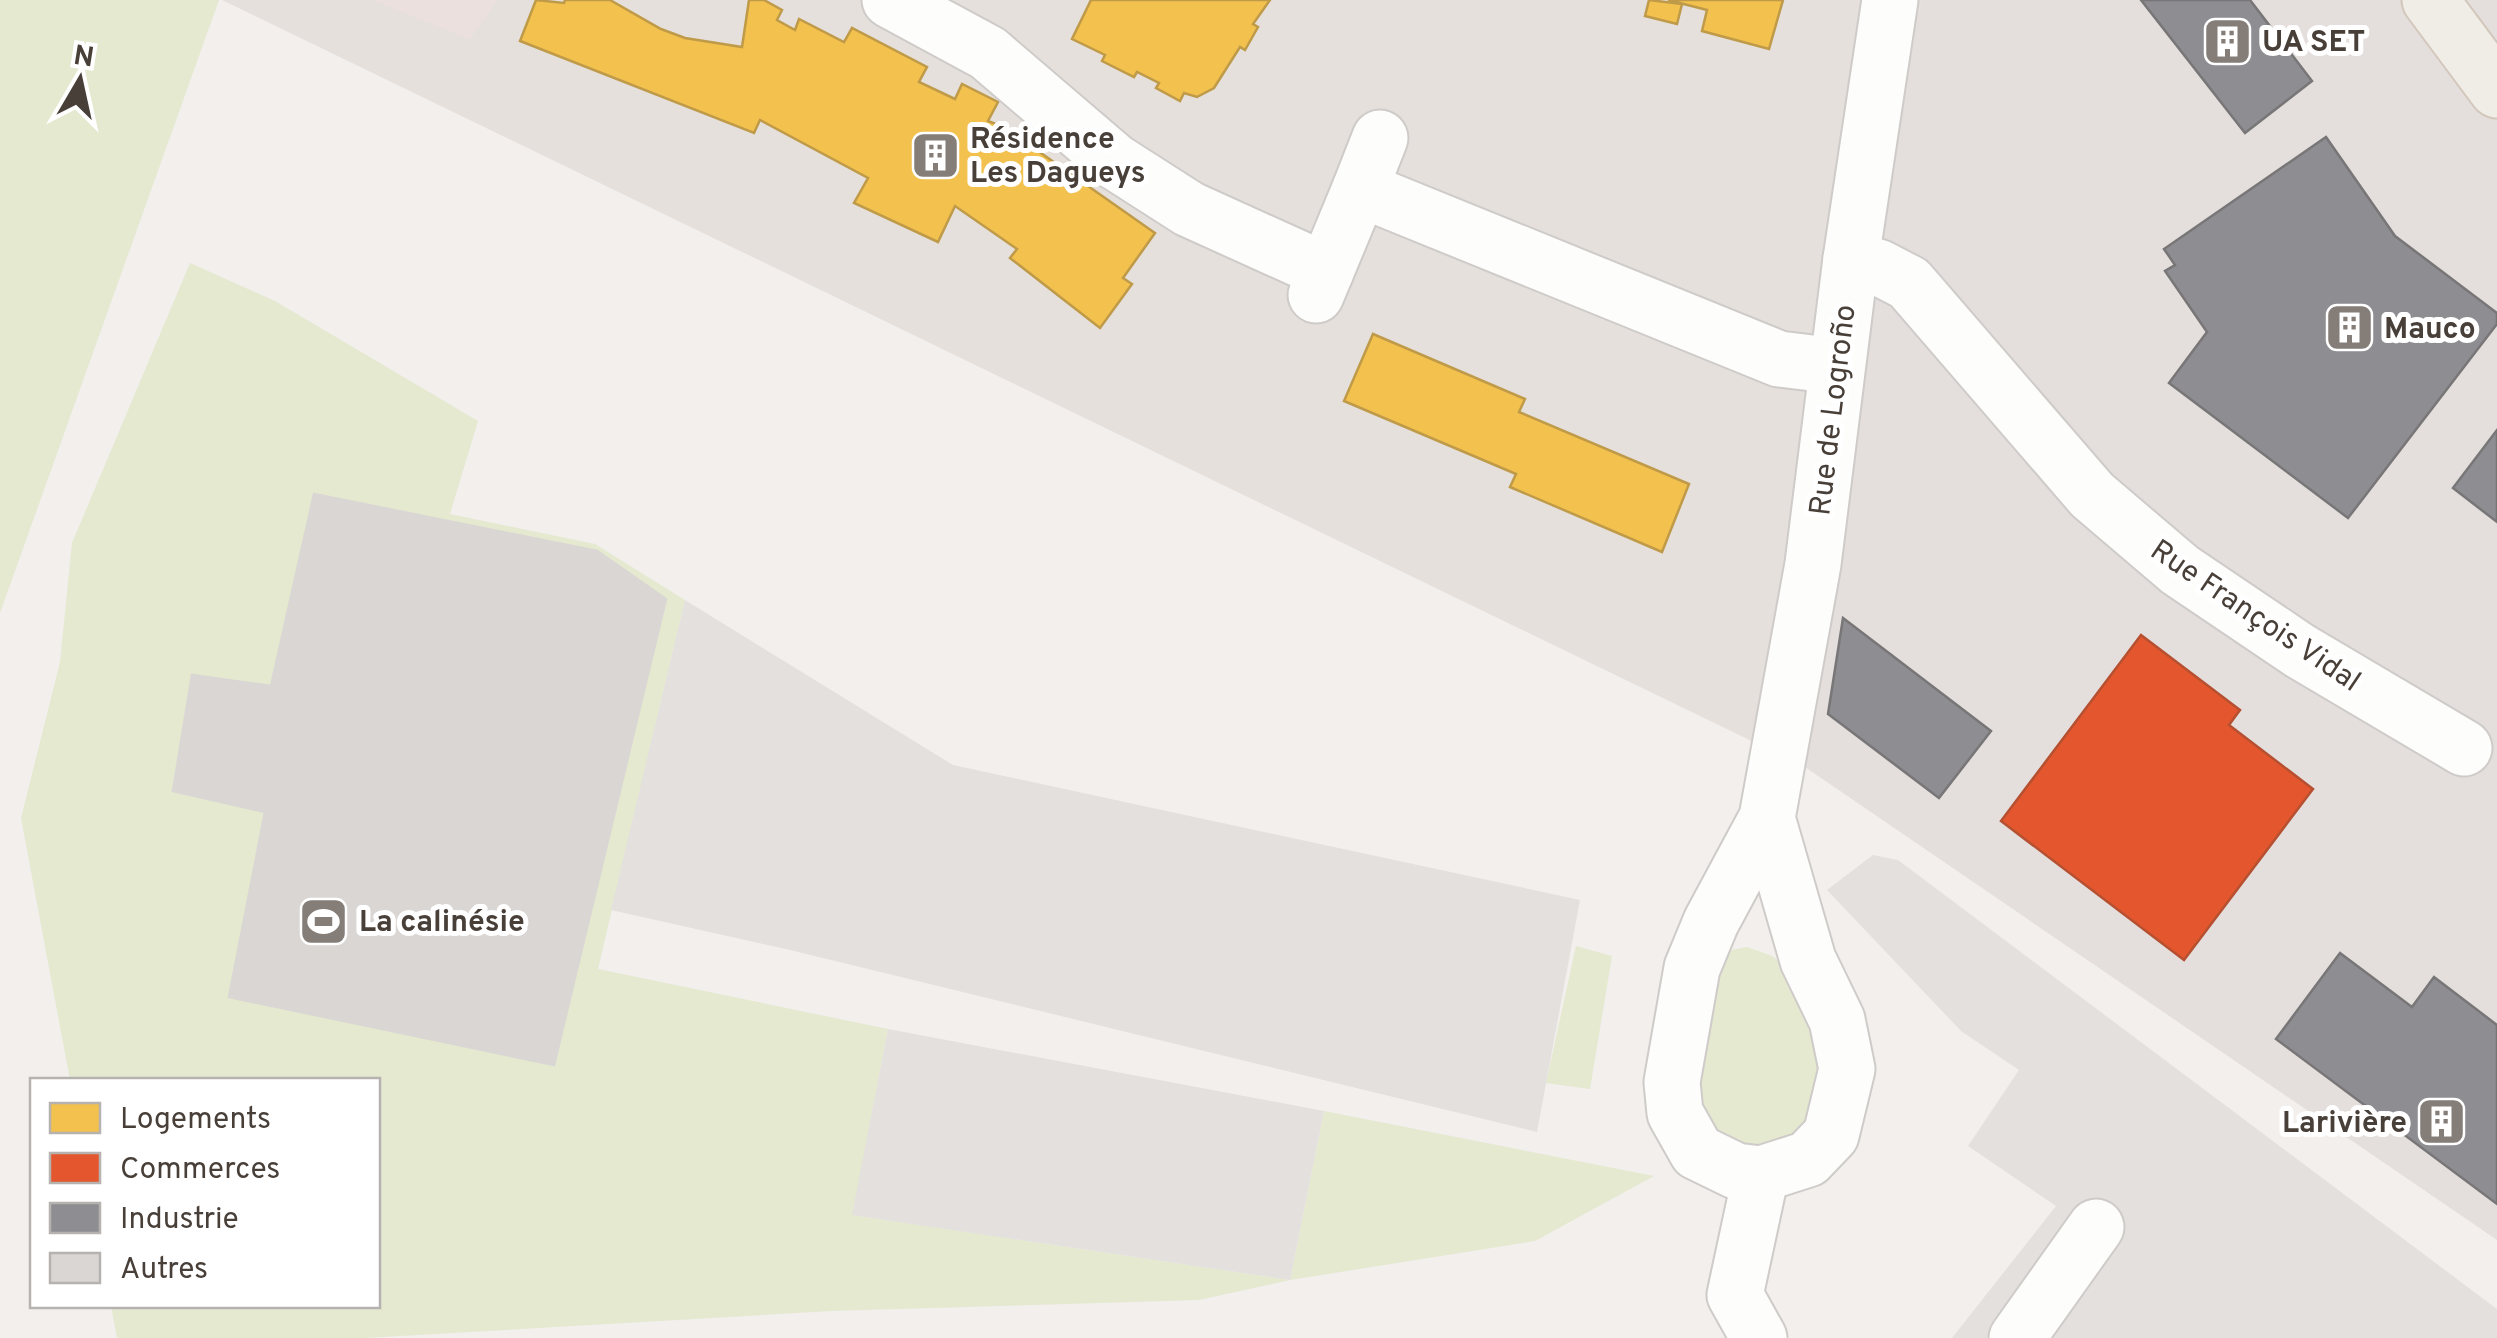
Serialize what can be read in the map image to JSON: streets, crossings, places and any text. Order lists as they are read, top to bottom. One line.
{"streets":{"street":["Rue de Logroño","Rue François Vidal"]},"crossings":[["Rue de Logroño","Rue François Vidal"]],"places":{"building":["UA SET","Résidence Les Dagueys","Mauco","Larivière"],"sports":["La calinésie"]},"legend":["Logements","Commerces","Industrie","Autres"],"north":"top"}
